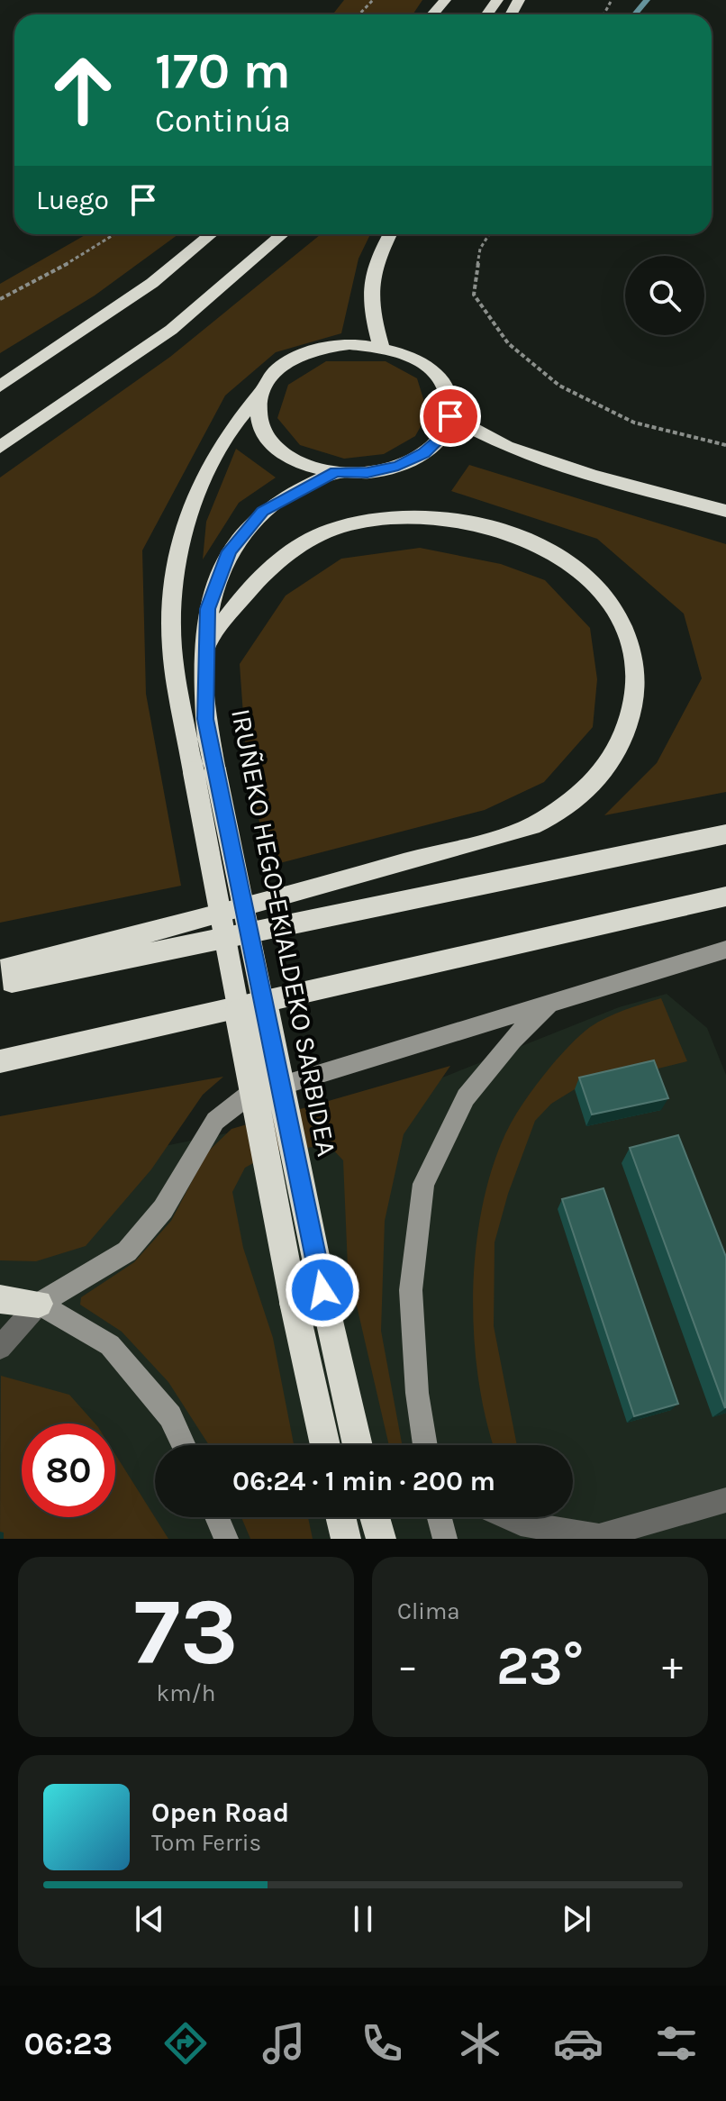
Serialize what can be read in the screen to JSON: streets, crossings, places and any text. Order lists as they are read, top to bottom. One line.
{"streets":{"highway":["IRUÑEKO HEGO-EKIALDEKO SARBIDEA"]},"page":{"turn":["170 m","Continúa"],"then":"Luego","limit":"80","trip":"06:24 · 1 min · 200 m","tile":[["73","km/h"],"Clima"],"heat":["−","23°","+"],"song":["Open Road","Tom Ferris"],"tabs":"06:23"}}
